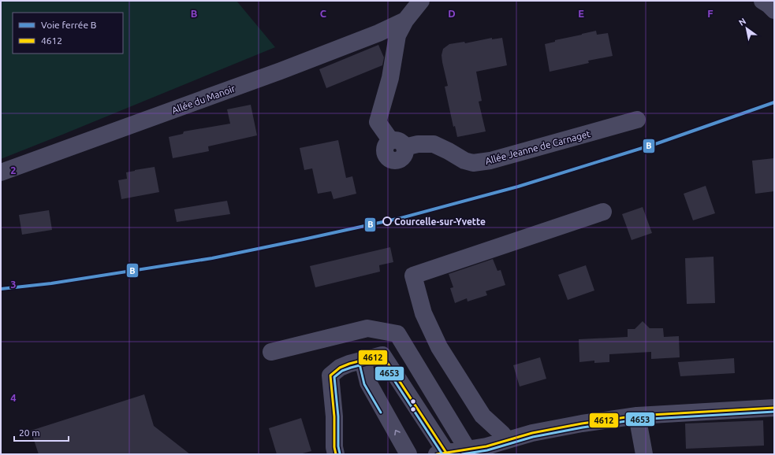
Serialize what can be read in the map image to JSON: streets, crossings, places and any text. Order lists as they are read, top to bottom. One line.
{"streets":{"street":["Allée du Manoir","Allée Jeanne de Carnaget"]},"crossings":[["Allée du Manoir","Allée Jeanne de Carnaget"]],"places":["Courcelle-sur-Yvette"],"lines":["rail line B","transit line 4612","transit line 4653"],"legend":["Voie ferrée B","4612"],"scale_bar":"20 m","north":"top left","grid":{"columns":["B","C","D","E","F"],"rows":["2","3","4"]}}
